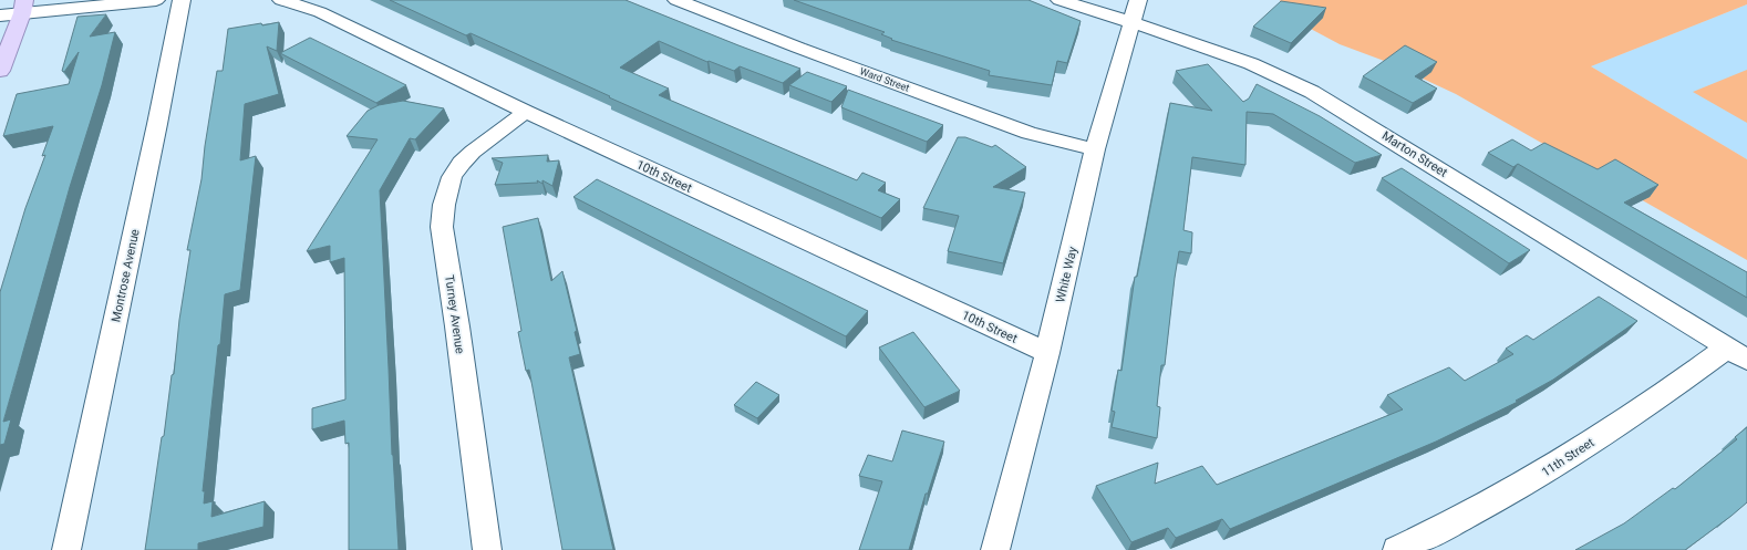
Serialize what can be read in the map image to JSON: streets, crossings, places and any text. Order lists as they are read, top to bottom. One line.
{"streets":{"street":["Ward Street","Marton Street","10th Street","White Way","Montrose Avenue","Turney Avenue","11th Street"]},"crossings":[["Ward Street","White Way"],["Marton Street","White Way"],["Marton Street","11th Street"],["10th Street","White Way"],["10th Street","Turney Avenue"]]}
